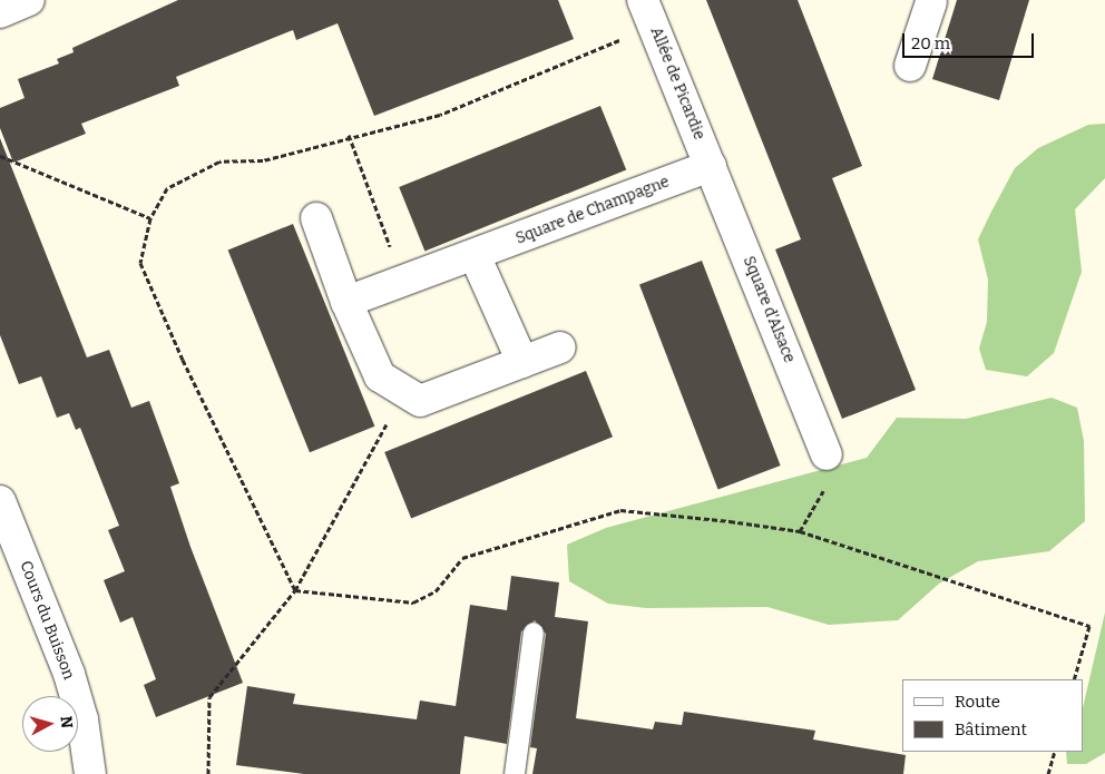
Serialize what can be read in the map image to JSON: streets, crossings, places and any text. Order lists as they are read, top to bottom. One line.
{"streets":{"street":["Allée de Picardie","Square de Champagne","Square d'Alsace","Cours du Buisson"]},"crossings":[["Allée de Picardie","Square de Champagne"],["Allée de Picardie","Square d'Alsace"],["Square de Champagne","Square d'Alsace"]],"legend":["Route","Bâtiment"],"scale_bar":"20 m","north":"right"}
